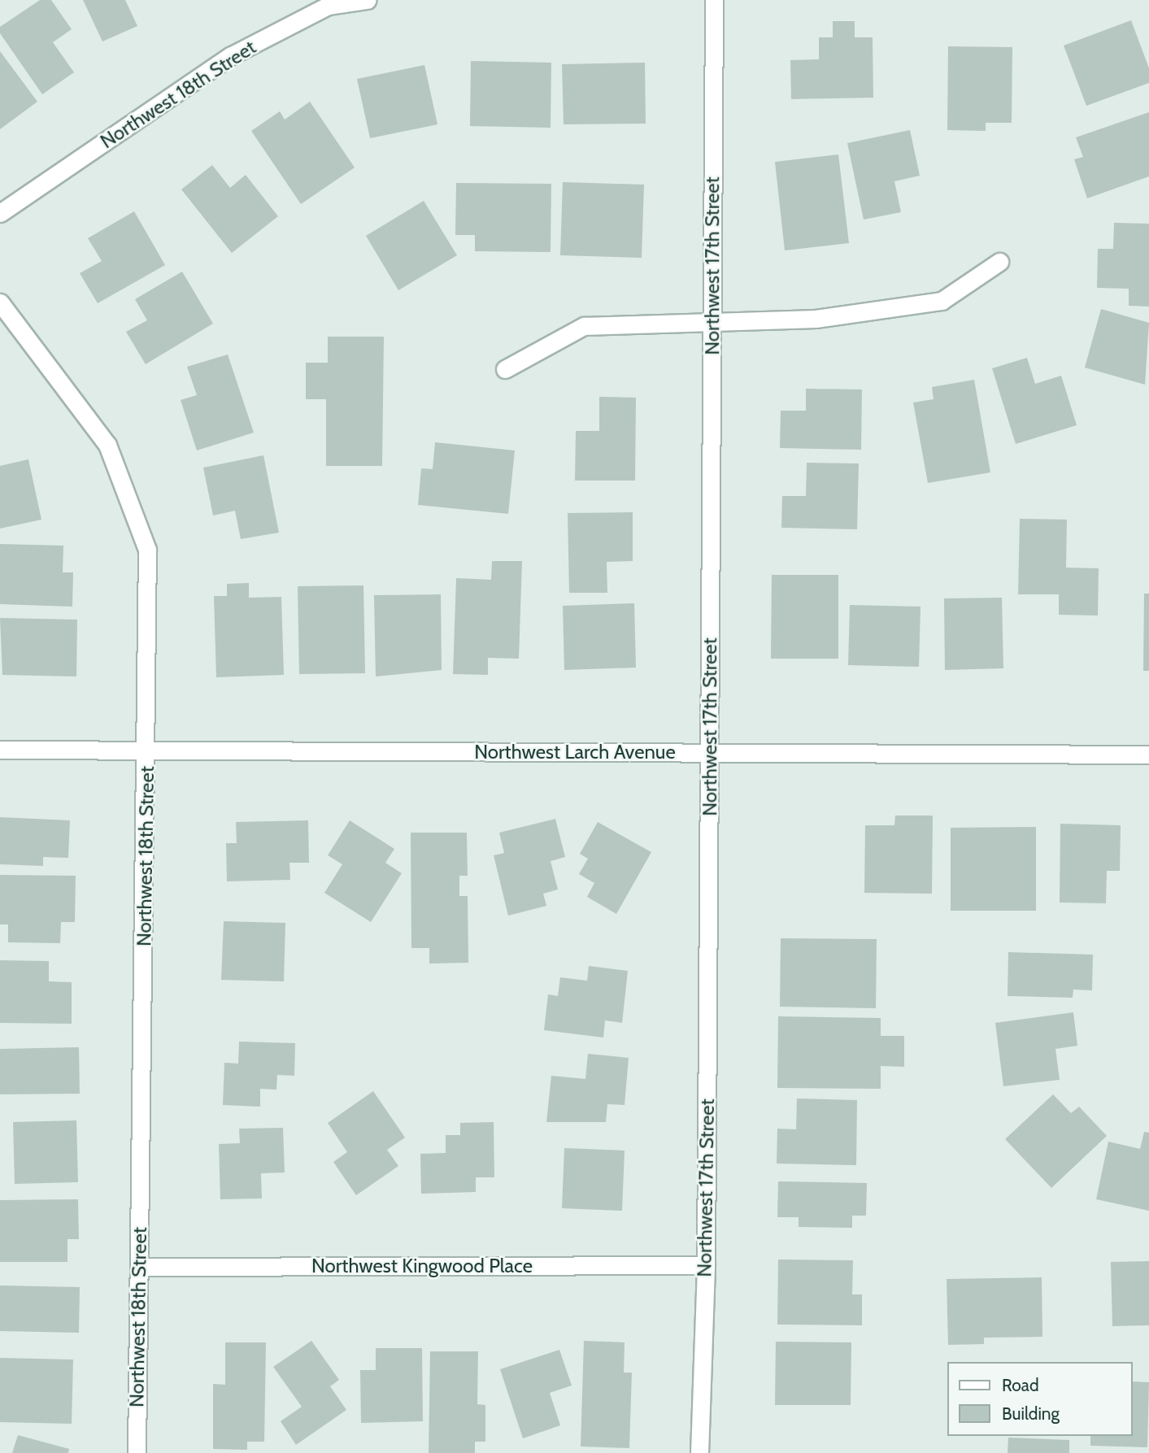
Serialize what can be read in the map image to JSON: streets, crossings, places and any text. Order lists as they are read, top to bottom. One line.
{"streets":{"street":["Northwest 18th Street","Northwest 17th Street","Northwest Larch Avenue","Northwest Kingwood Place"]},"crossings":[["Northwest 18th Street","Northwest Larch Avenue"],["Northwest 18th Street","Northwest Kingwood Place"],["Northwest 17th Street","Northwest Larch Avenue"],["Northwest 17th Street","Northwest Kingwood Place"]],"legend":["Road","Building"]}
